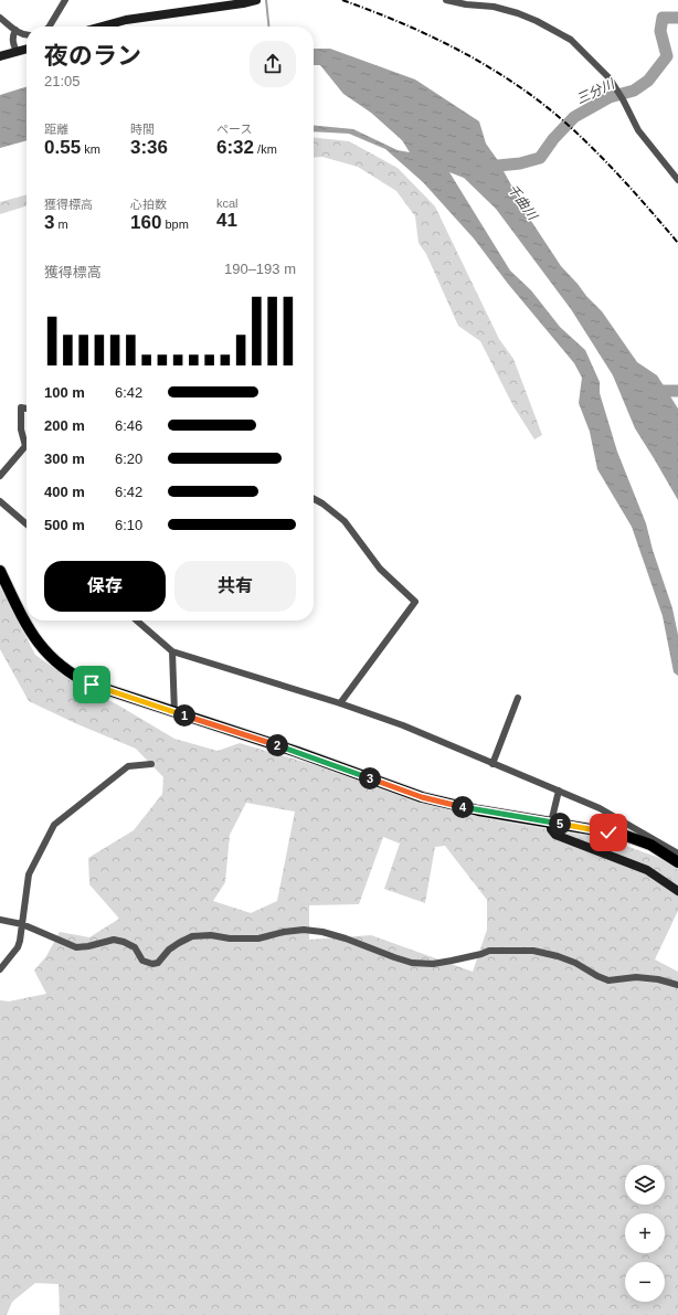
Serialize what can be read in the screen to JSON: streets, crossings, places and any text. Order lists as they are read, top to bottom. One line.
{"water":["三分川","千曲川"],"page":{"heading":["夜のラン","21:05"],"stats":[["距離","0.55 km"],["時間","3:36"],["ペース","6:32 /km"],["獲得標高","3 m"],["心拍数","160 bpm"],["kcal","41"]],"chart":["獲得標高","190–193 m"],"list":[{"name":"100 m","note":"6:42"},{"name":"200 m","note":"6:46"},{"name":"300 m","note":"6:20"},{"name":"400 m","note":"6:42"},{"name":"500 m","note":"6:10"}],"buttons":["保存","共有"],"pins":["1","2","3","4","5"],"map_buttons":["+","−"]}}
